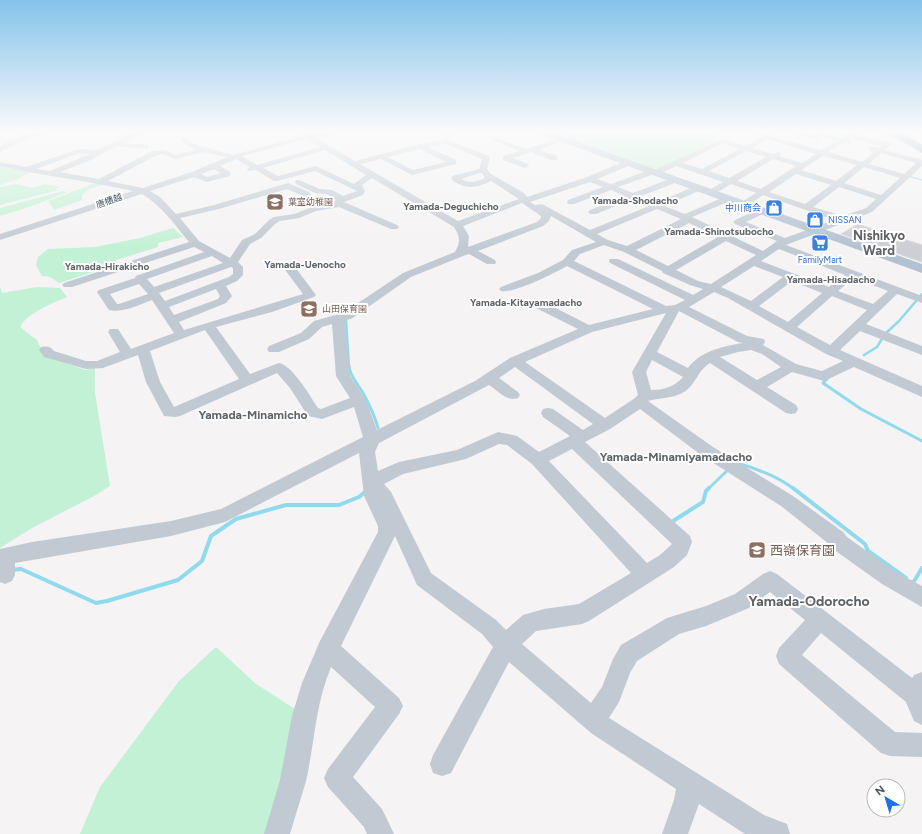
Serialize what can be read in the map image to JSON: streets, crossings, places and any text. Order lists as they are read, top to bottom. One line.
{"streets":{"street":["唐櫃越"]},"districts":["Yamada-Shodacho","Yamada-Deguchicho","Yamada-Shinotsubocho","Nishikyo Ward","Yamada-Uenocho","Yamada-Hirakicho","Yamada-Hisadacho","Yamada-Kitayamadacho","Yamada-Minamicho","Yamada-Minamiyamadacho","Yamada-Odorocho"],"places":{"school or university":["葉室幼稚園","山田保育園","西嶺保育園"],"shop":["中川商会","NISSAN"],"supermarket":["FamilyMart"]},"north":"top left"}
